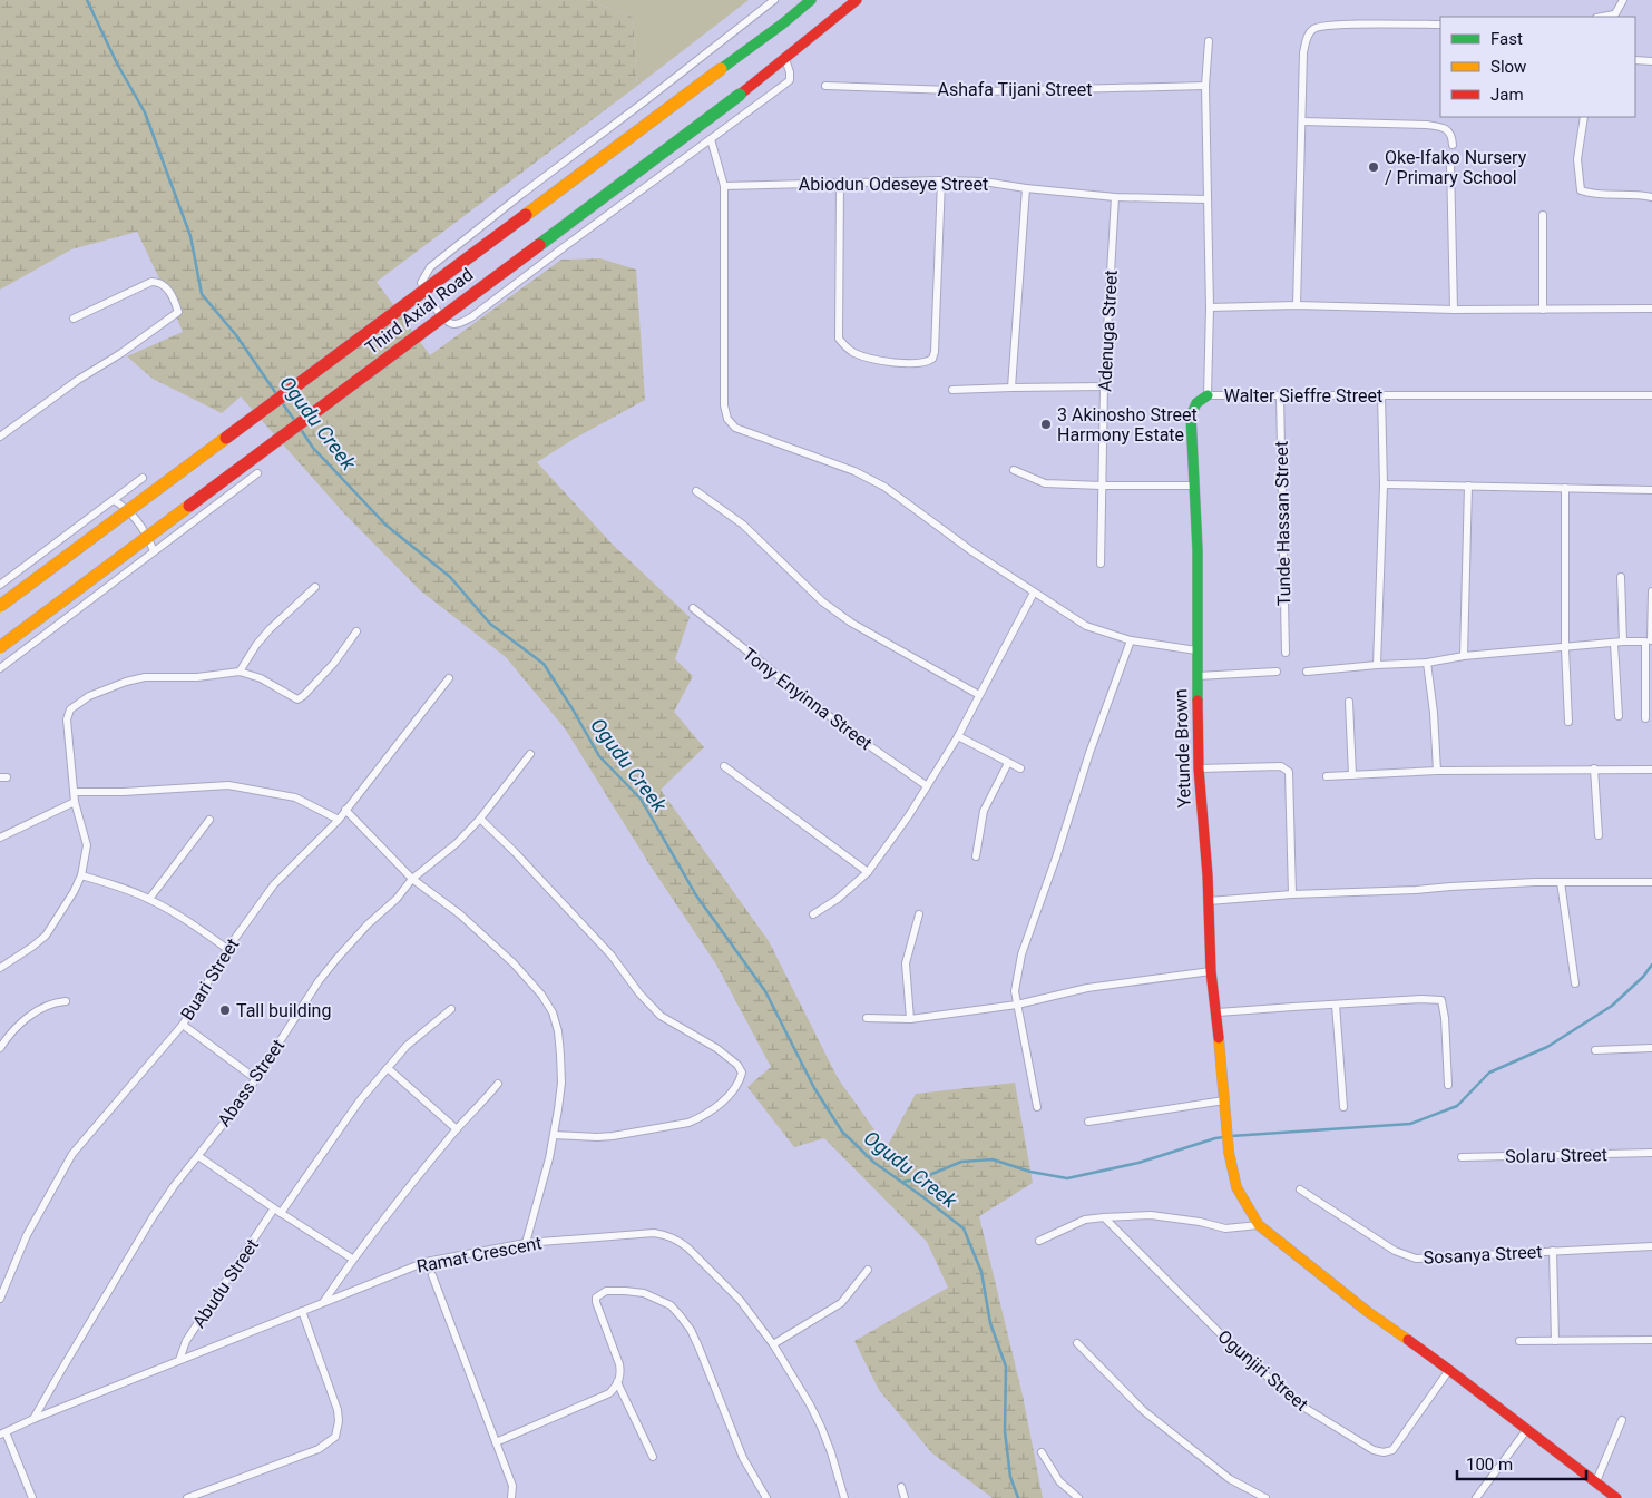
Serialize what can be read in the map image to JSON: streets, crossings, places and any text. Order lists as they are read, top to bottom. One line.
{"streets":{"main road":["Third Axial Road","Yetunde Brown"],"street":["Ashafa Tijani Street","Abiodun Odeseye Street","Adenuga Street","Walter Sieffre Street","Tunde Hassan Street","Tony Enyinna Street","Buari Street","Abass Street","Solaru Street","Ramat Crescent","Sosanya Street","Abudu Street","Ogunjiri Street"]},"crossings":[["Ashafa Tijani Street","Walter Sieffre Street"],["Abiodun Odeseye Street","Adenuga Street"],["Abiodun Odeseye Street","Walter Sieffre Street"],["Walter Sieffre Street","Tunde Hassan Street"],["Walter Sieffre Street","Yetunde Brown"],["Abass Street","Ramat Crescent"],["Ramat Crescent","Abudu Street"]],"water":["Ogudu Creek"],"places":["Oke-Ifako Nursery / Primary School","3 Akinosho Street Harmony Estate","Tall building"],"legend":["Fast","Slow","Jam"],"scale_bar":"100 m"}
